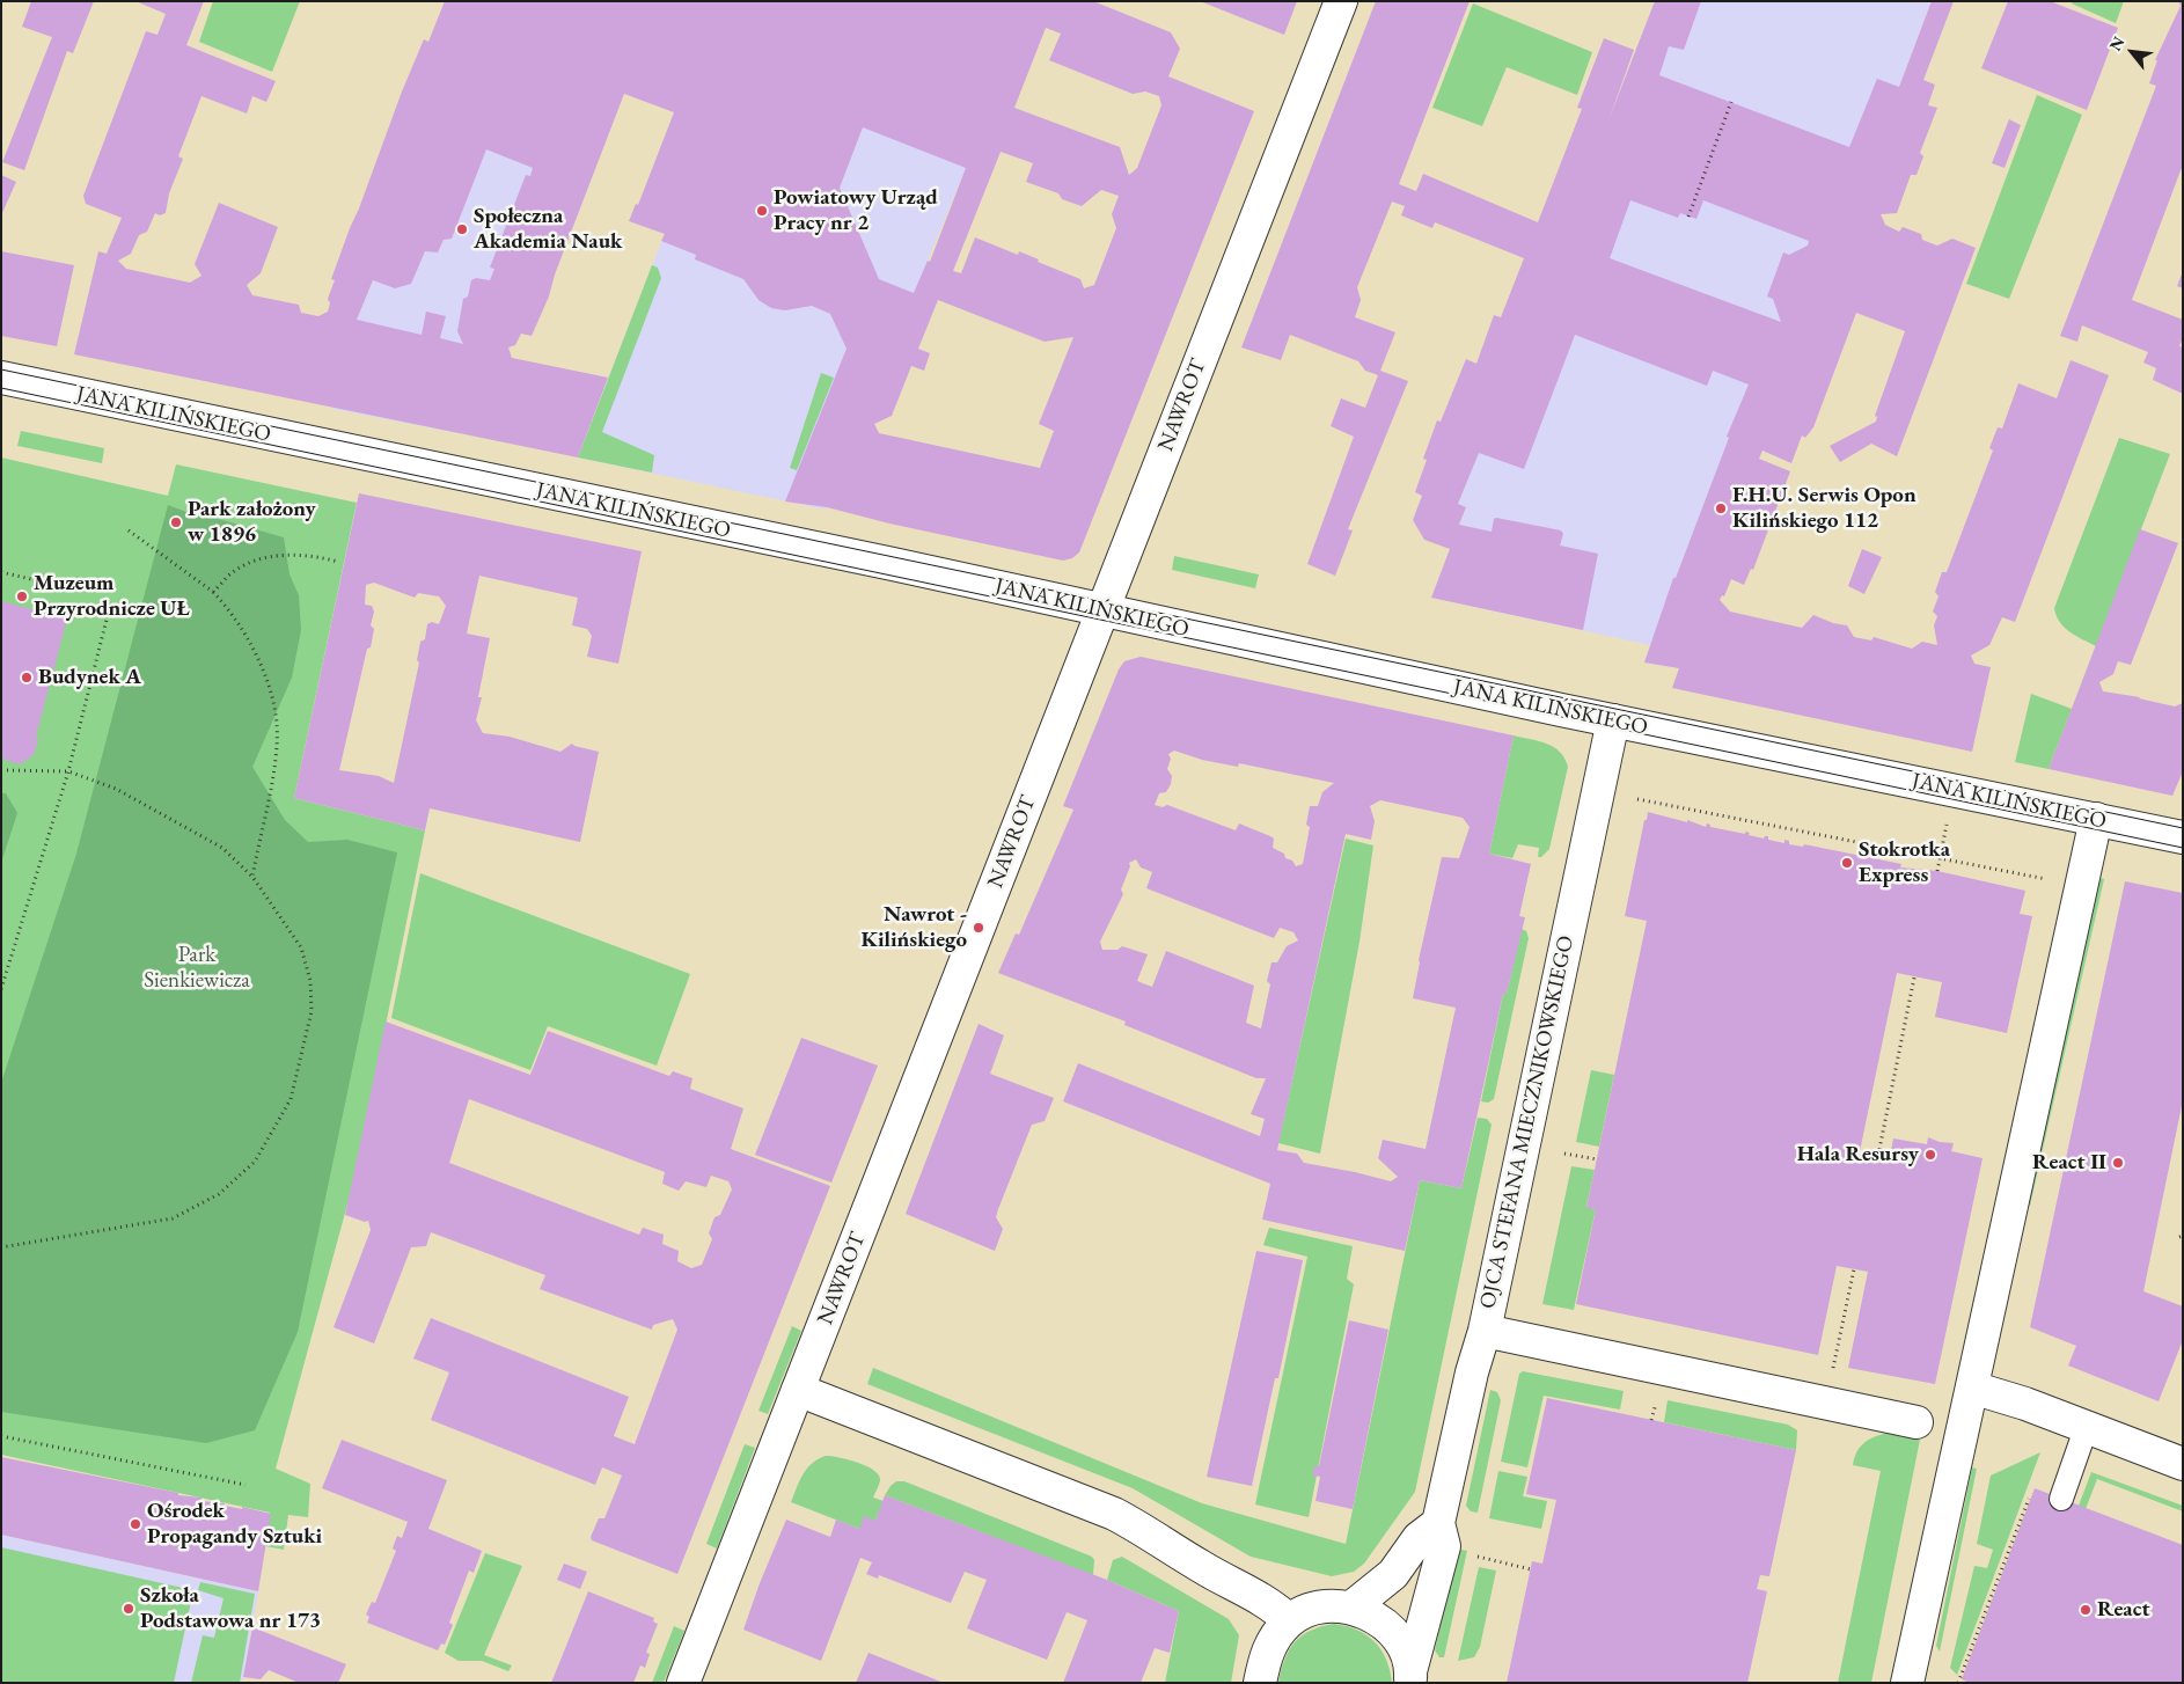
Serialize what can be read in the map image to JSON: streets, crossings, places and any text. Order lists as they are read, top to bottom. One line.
{"streets":{"street":["NAWROT","JANA KILIŃSKIEGO","OJCA STEFANA MIECZNIKOWSKIEGO"]},"crossings":[["NAWROT","JANA KILIŃSKIEGO"],["JANA KILIŃSKIEGO","OJCA STEFANA MIECZNIKOWSKIEGO"]],"parks":["Park Sienkiewicza"],"places":["Powiatowy Urząd Pracy nr 2","Społeczna Akademia Nauk","F.H.U. Serwis Opon Kilińskiego 112","Park założony w 1896","Muzeum Przyrodnicze UŁ","Budynek A","Stokrotka Express","Nawrot - Kilińskiego","Hala Resursy","React II","Ośrodek Propagandy Sztuki","Szkoła Podstawowa nr 173","React"],"north":"top left"}
